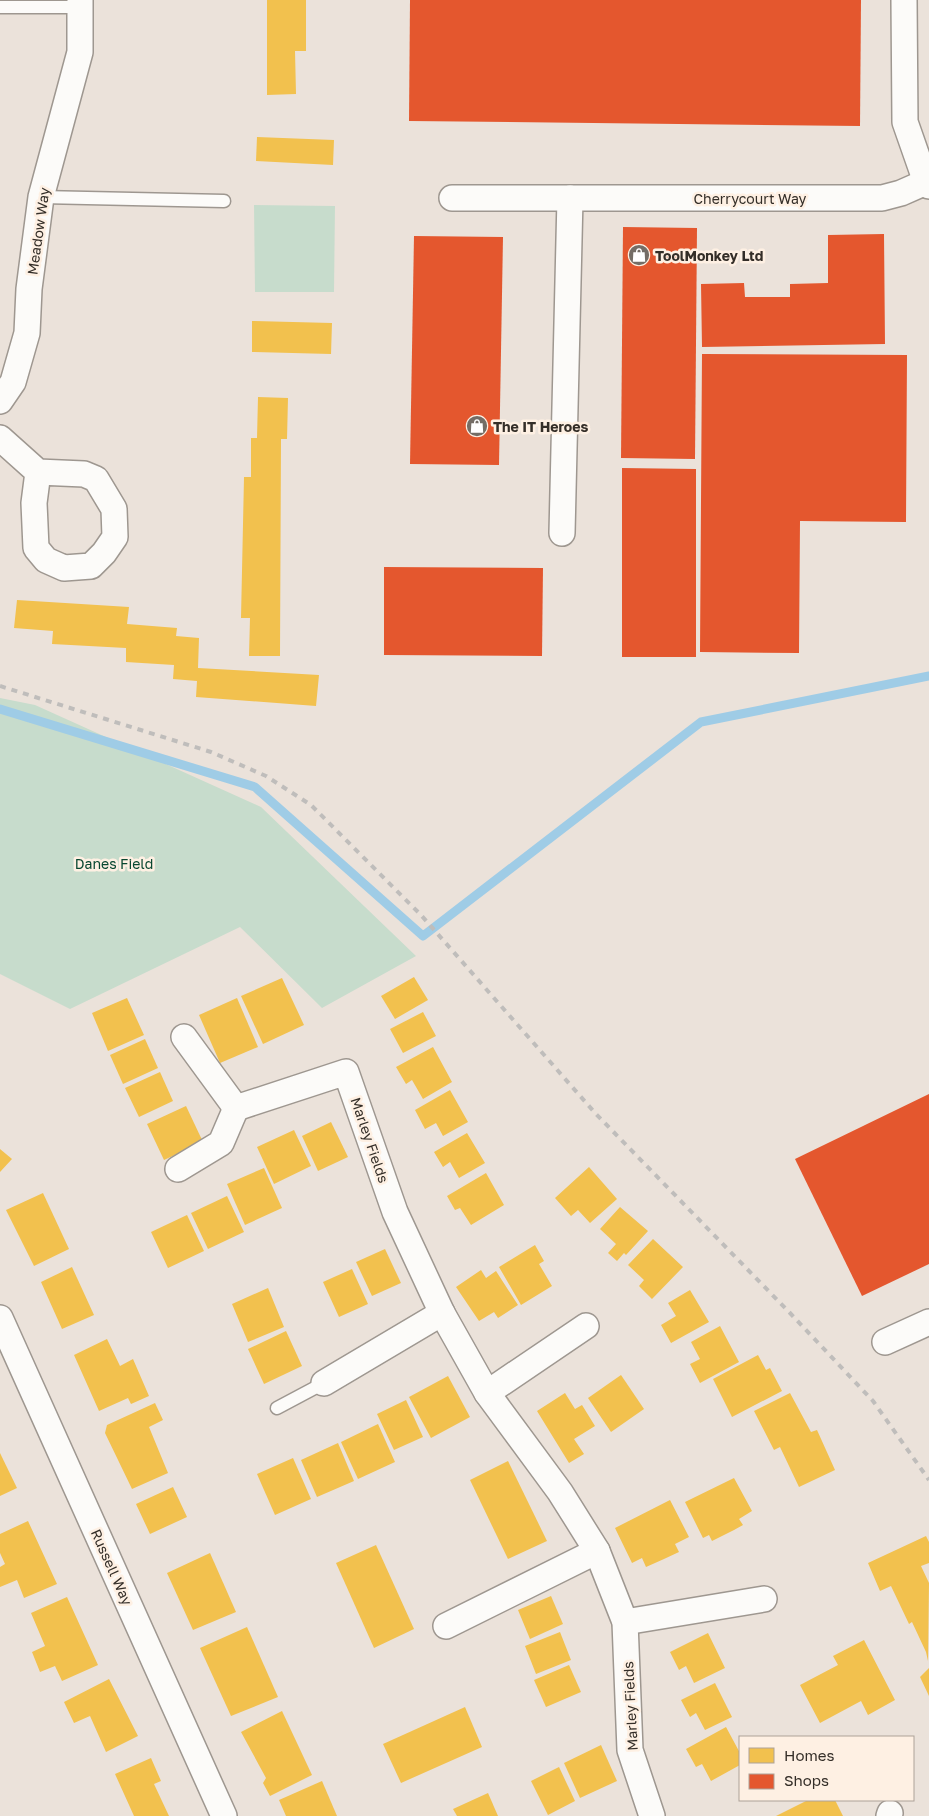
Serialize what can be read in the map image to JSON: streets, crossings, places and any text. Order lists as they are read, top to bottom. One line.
{"streets":{"street":["Cherrycourt Way","Meadow Way","Marley Fields","Russell Way"]},"parks":["Danes Field"],"places":{"shop":["ToolMonkey Ltd","The IT Heroes"]},"legend":["Homes","Shops"]}
